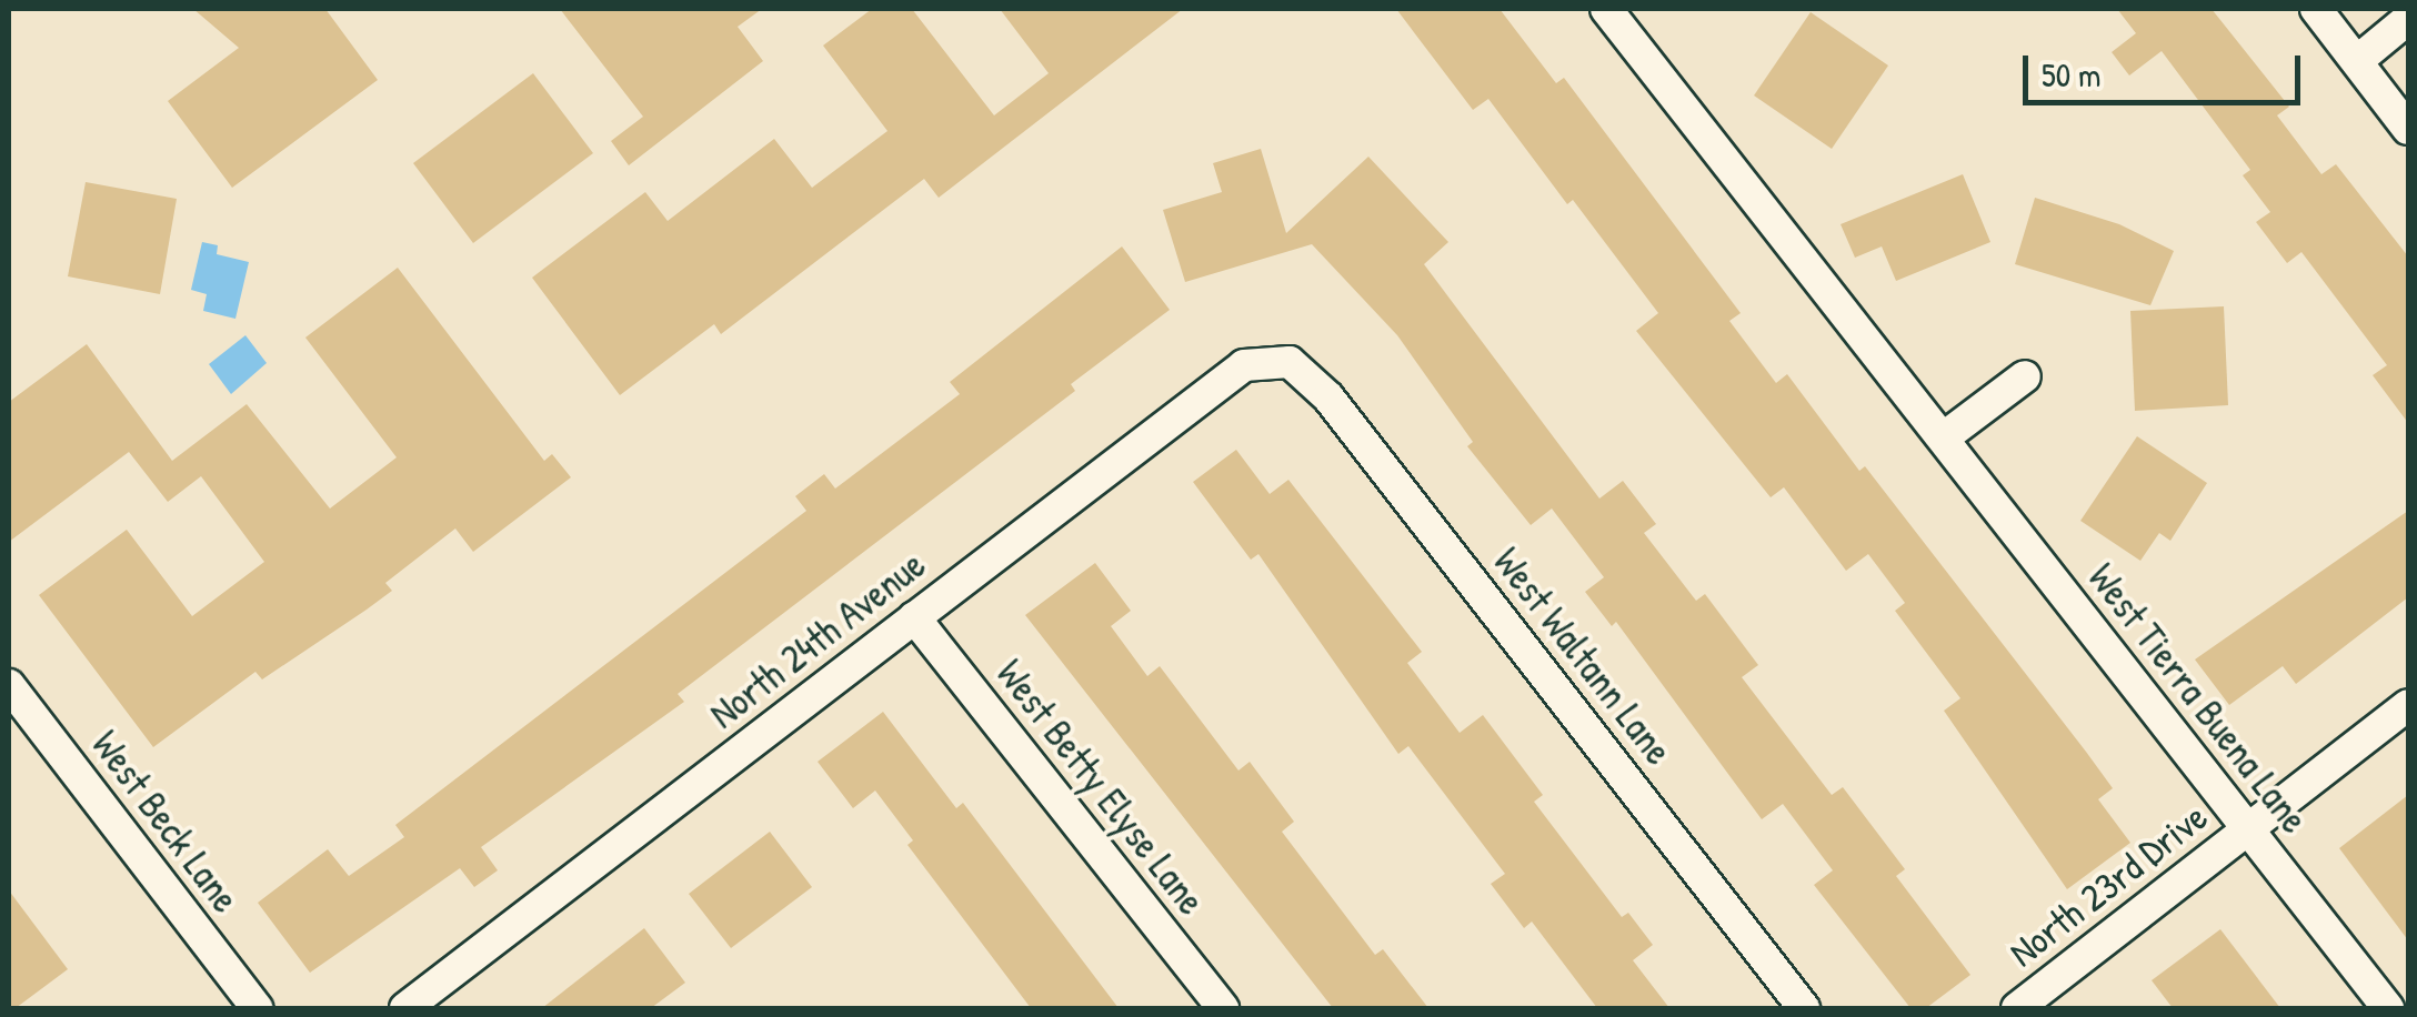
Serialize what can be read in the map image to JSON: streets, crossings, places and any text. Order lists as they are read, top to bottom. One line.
{"streets":{"street":["North 24th Avenue","West Waltann Lane","West Tierra Buena Lane","West Betty Elyse Lane","West Beck Lane","North 23rd Drive"]},"crossings":[["North 24th Avenue","West Waltann Lane"],["North 24th Avenue","West Betty Elyse Lane"],["West Tierra Buena Lane","North 23rd Drive"]],"scale_bar":"50 m"}
